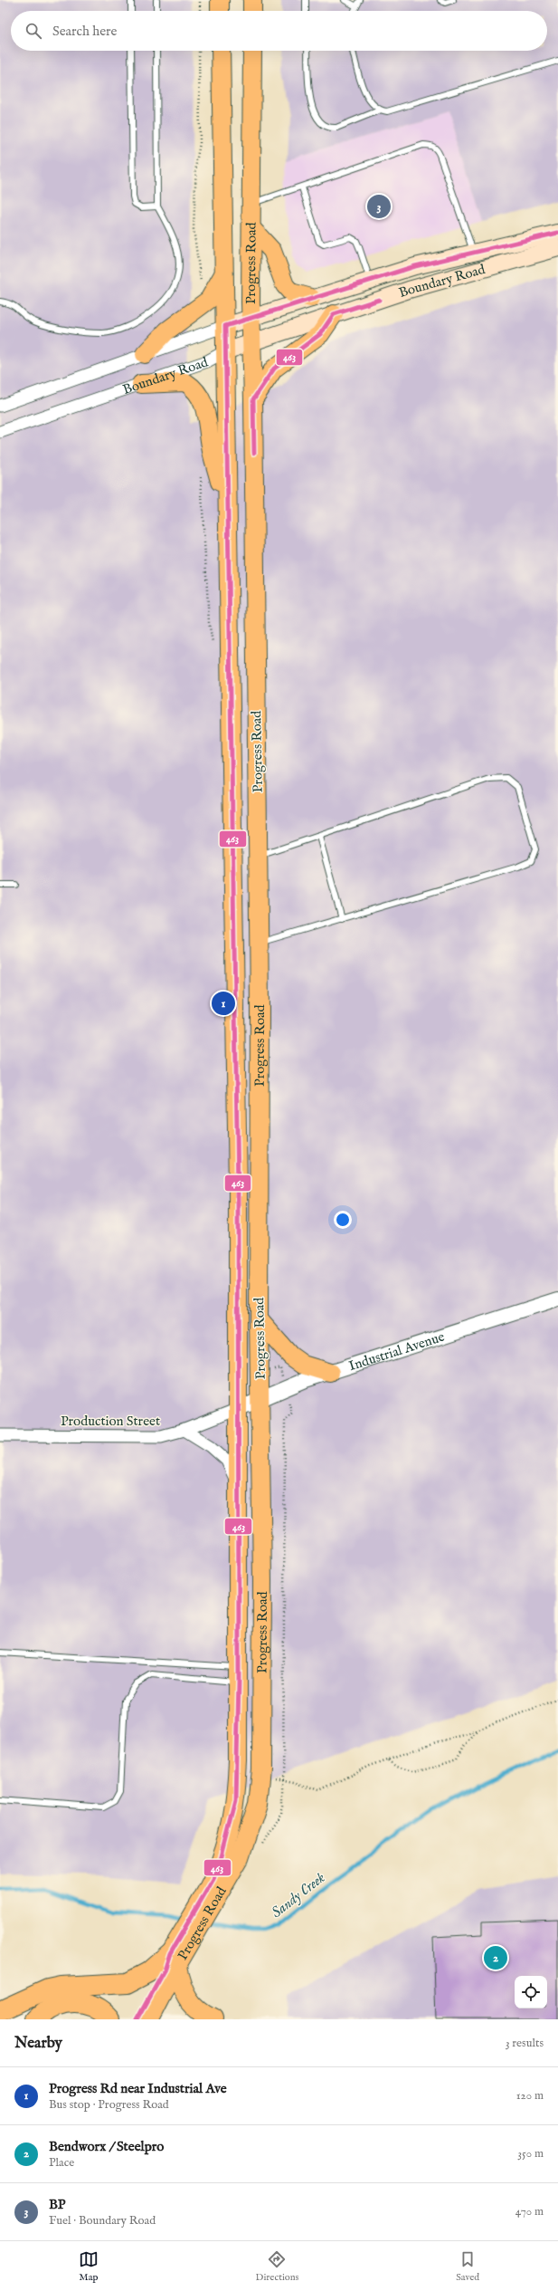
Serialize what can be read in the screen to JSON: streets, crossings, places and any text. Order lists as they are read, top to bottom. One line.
{"streets":{"main road":["Progress Road","Boundary Road"],"street":["Industrial Avenue","Production Street"]},"crossings":[["Progress Road","Boundary Road"],["Progress Road","Industrial Avenue"],["Progress Road","Production Street"],["Industrial Avenue","Production Street"]],"water":["Sandy Creek"],"lines":["transit line 463"],"page":{"search":"Search here","pins":["3","1","2"],"heading":["Nearby","3 results"],"list":[{"mark":"1","name":"Progress Rd near Industrial Ave","note":"Bus stop · Progress Road","value":"120 m"},{"mark":"2","name":"Bendworx / Steelpro","note":"Place","value":"350 m"},{"mark":"3","name":"BP","note":"Fuel · Boundary Road","value":"470 m"}],"nav":["Map","Directions","Saved"]}}
